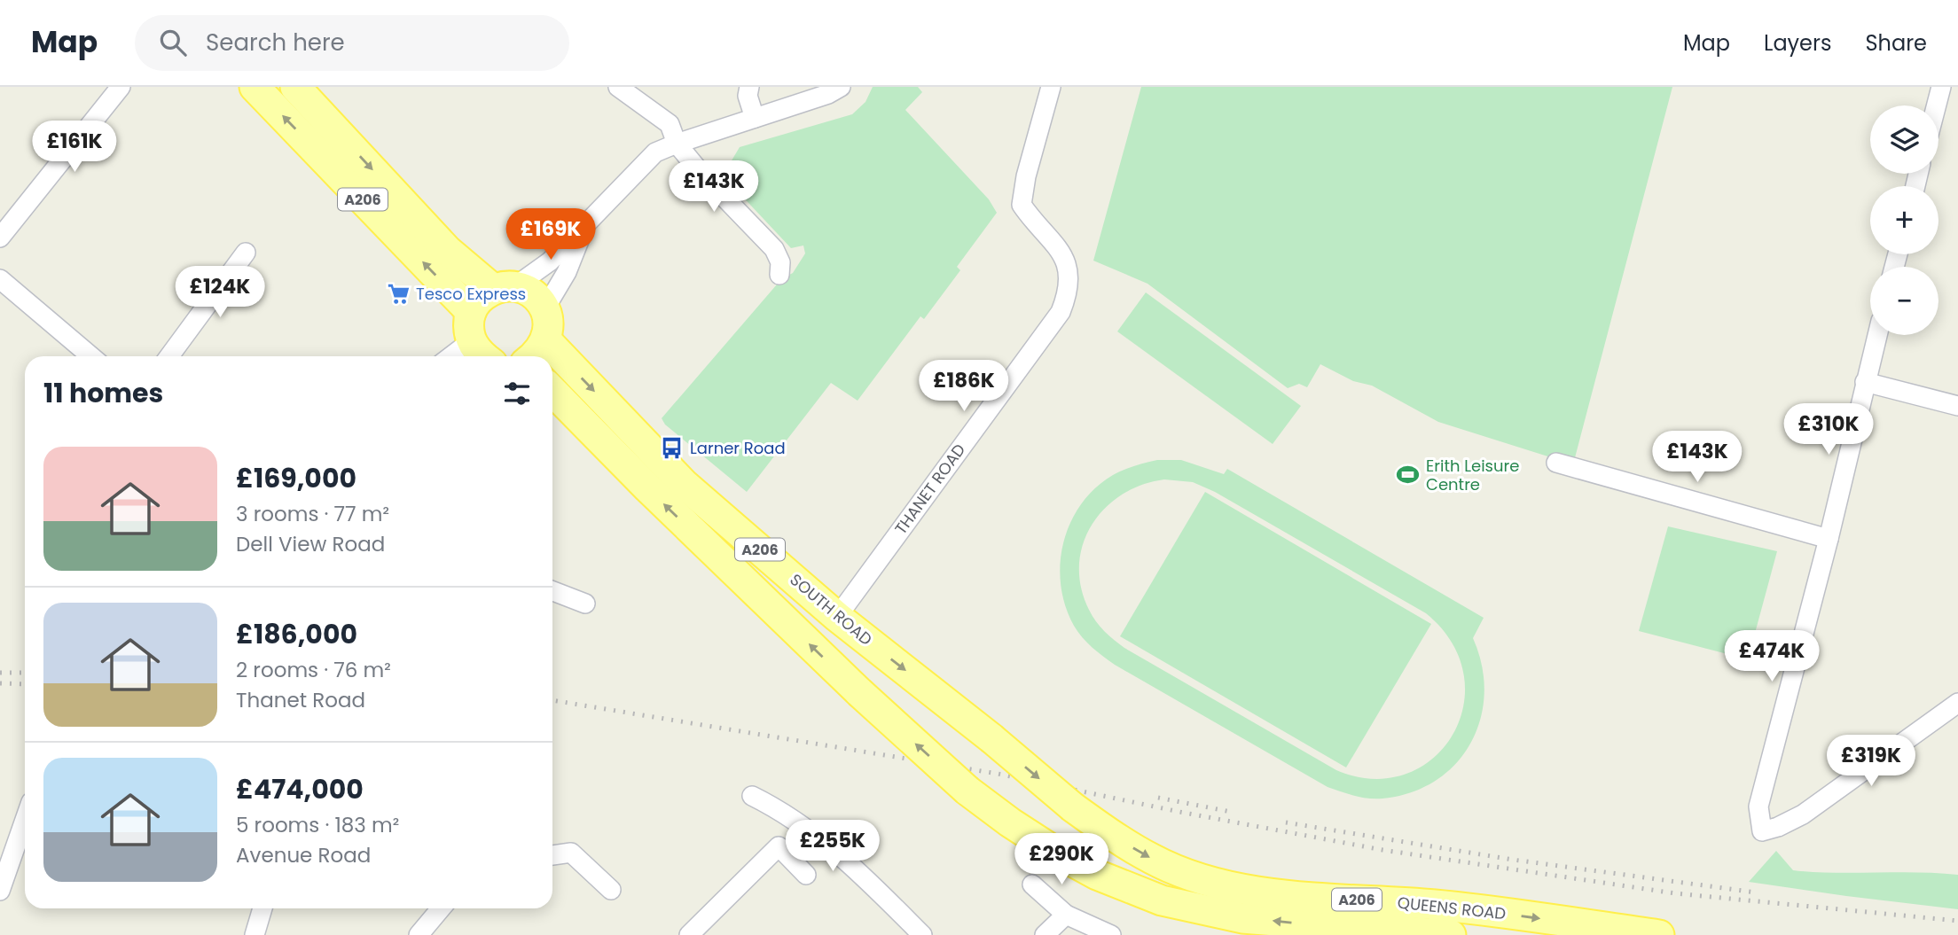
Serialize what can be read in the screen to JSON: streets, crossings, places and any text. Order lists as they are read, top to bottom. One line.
{"streets":{"main road":["A206","SOUTH ROAD","QUEENS ROAD"],"street":["THANET ROAD"]},"crossings":[["THANET ROAD","SOUTH ROAD"],["SOUTH ROAD","QUEENS ROAD"]],"one_way":["SOUTH ROAD"],"places":{"supermarket":["Tesco Express"],"bus stop":["Larner Road"],"sports":["Erith Leisure Centre"]},"page":{"header":"Map","search":"Search here","nav":["Map","Layers","Share"],"map_buttons":["+","−"],"price":["£161K","£143K","£169K","£124K","£186K","£310K","£143K","£474K","£319K","£255K","£290K"],"heading":"11 homes","list":[{"name":"£169,000","note":"3 rooms · 77 m² · Dell View Road"},{"name":"£186,000","note":"2 rooms · 76 m² · Thanet Road"},{"name":"£474,000","note":"5 rooms · 183 m² · Avenue Road"}]}}
